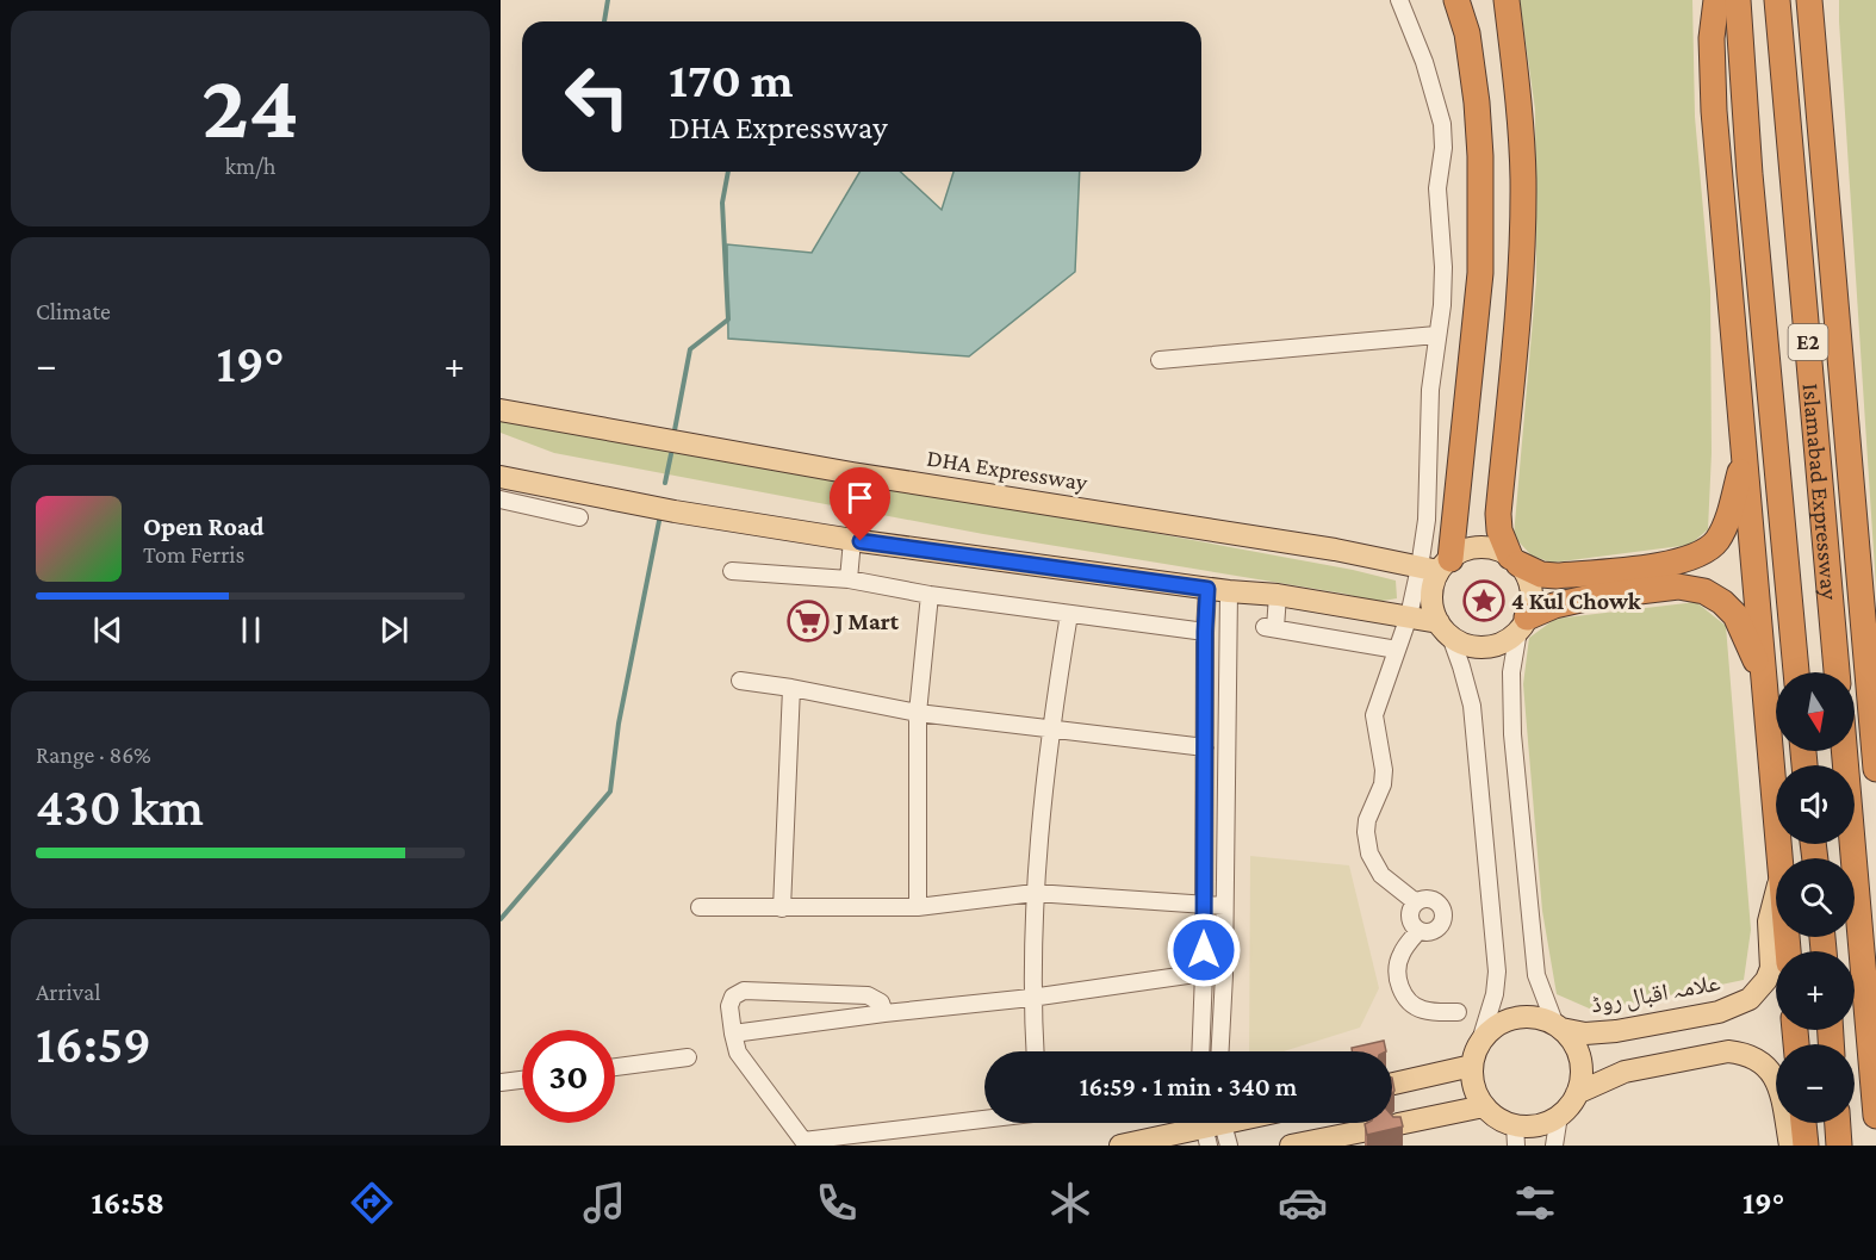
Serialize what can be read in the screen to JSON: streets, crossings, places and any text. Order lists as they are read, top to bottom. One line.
{"streets":{"highway":["E2","Islamabad Expressway"],"main road":["DHA Expressway","علامہ اقبال روڈ"]},"places":{"place":["4 Kul Chowk"],"supermarket":["J Mart"]},"north":"bottom","page":{"tile":[["24","km/h"],"Climate",["Range · 86%","430 km"],["Arrival","16:59"]],"turn":["170 m","DHA Expressway"],"heat":["−","19°","+"],"song":["Open Road","Tom Ferris"],"map_buttons":["+","−"],"limit":"30","trip":"16:59 · 1 min · 340 m","tabs":["16:58","19°"]}}
